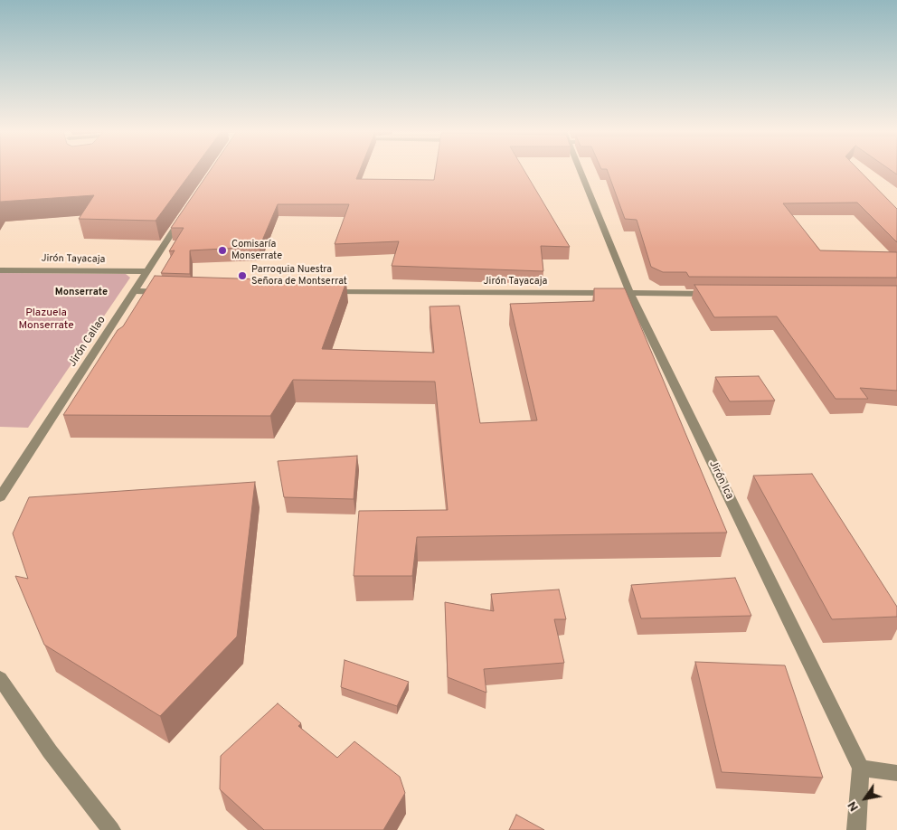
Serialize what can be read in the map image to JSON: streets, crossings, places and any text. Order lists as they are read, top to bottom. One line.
{"streets":{"street":["Jirón Tayacaja","Jirón Callao","Jirón Ica"]},"crossings":[["Jirón Tayacaja","Jirón Callao"],["Jirón Tayacaja","Jirón Ica"]],"districts":["Monserrate"],"parks":["Plazuela Monserrate"],"places":["Comisaría Monserrate","Parroquia Nuestra Señora de Montserrat"],"north":"bottom left"}
